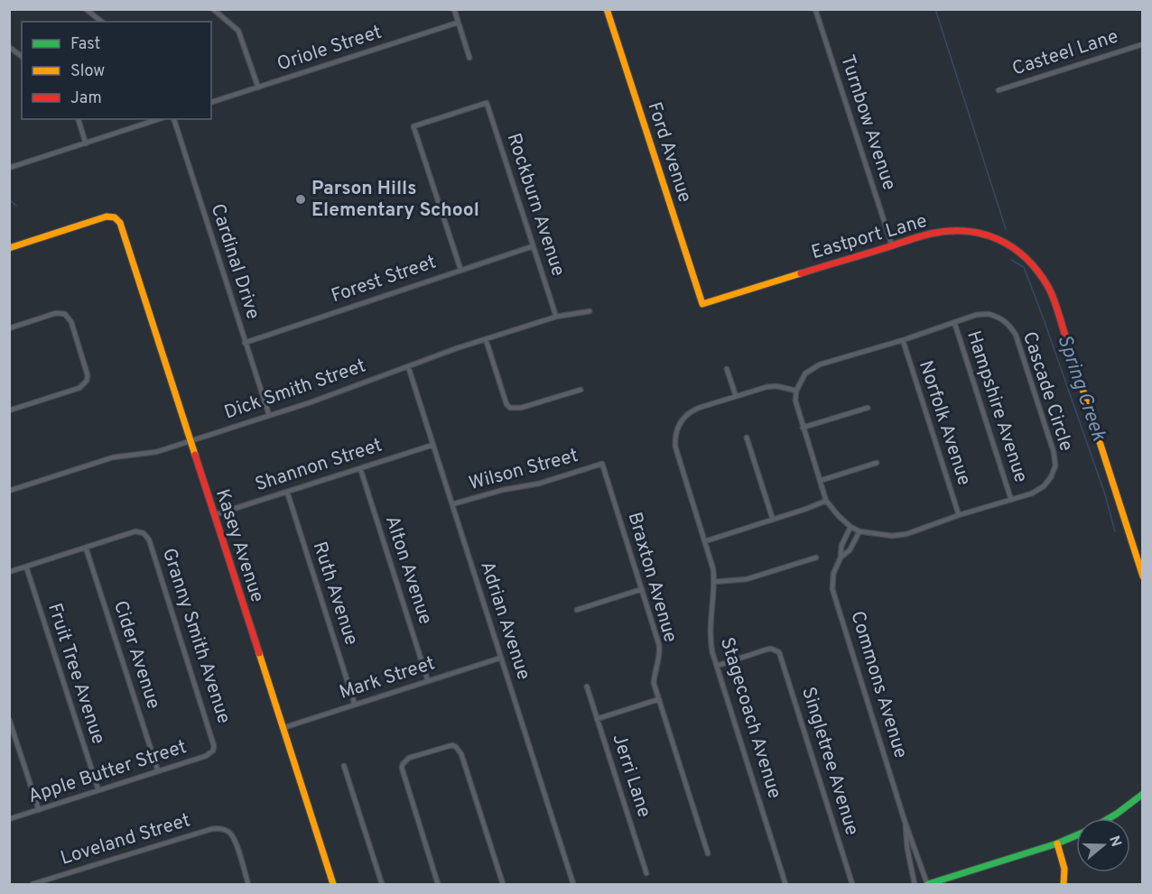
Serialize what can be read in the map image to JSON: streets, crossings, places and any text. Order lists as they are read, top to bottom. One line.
{"streets":{"street":["Oriole Street","Casteel Lane","Turnbow Avenue","Ford Avenue","Rockburn Avenue","Eastport Lane","Cardinal Drive","Forest Street","Dick Smith Street","Cascade Circle","Hampshire Avenue","Norfolk Avenue","Shannon Street","Wilson Street","Kasey Avenue","Alton Avenue","Braxton Avenue","Ruth Avenue","Adrian Avenue","Granny Smith Avenue","Cider Avenue","Fruit Tree Avenue","Mark Street","Commons Avenue","Stagecoach Avenue","Singletree Avenue","Apple Butter Street","Jerri Lane","Loveland Street"]},"crossings":[["Turnbow Avenue","Eastport Lane"],["Ford Avenue","Eastport Lane"],["Rockburn Avenue","Forest Street"],["Rockburn Avenue","Dick Smith Street"],["Cardinal Drive","Forest Street"],["Cardinal Drive","Dick Smith Street"],["Dick Smith Street","Kasey Avenue"],["Dick Smith Street","Adrian Avenue"],["Cascade Circle","Hampshire Avenue"],["Cascade Circle","Norfolk Avenue"],["Cascade Circle","Commons Avenue"],["Cascade Circle","Stagecoach Avenue"],["Shannon Street","Kasey Avenue"],["Shannon Street","Alton Avenue"],["Shannon Street","Ruth Avenue"],["Shannon Street","Adrian Avenue"],["Wilson Street","Braxton Avenue"],["Wilson Street","Adrian Avenue"],["Kasey Avenue","Mark Street"],["Alton Avenue","Mark Street"],["Ruth Avenue","Mark Street"],["Adrian Avenue","Mark Street"],["Granny Smith Avenue","Cider Avenue"],["Granny Smith Avenue","Apple Butter Street"],["Cider Avenue","Apple Butter Street"],["Fruit Tree Avenue","Apple Butter Street"],["Stagecoach Avenue","Singletree Avenue"]],"water":["Spring Creek"],"places":["Parson Hills Elementary School"],"legend":["Fast","Slow","Jam"],"north":"right"}
